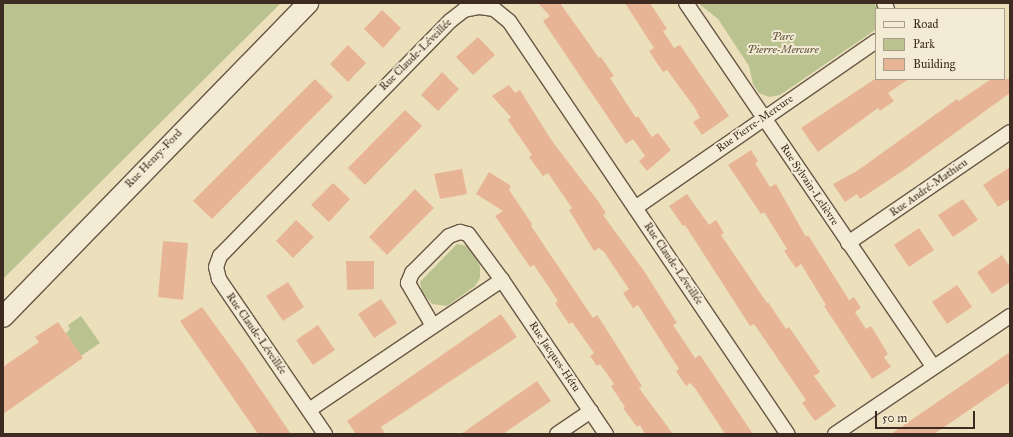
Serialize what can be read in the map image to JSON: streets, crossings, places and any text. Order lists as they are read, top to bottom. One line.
{"streets":{"street":["Rue Claude-Léveillée","Rue Pierre-Mercure","Rue Henry-Ford","Rue Sylvain-Lelièvre","Rue André-Mathieu","Rue Jacques-Hétu"]},"crossings":[["Rue Claude-Léveillée","Rue Pierre-Mercure"],["Rue Pierre-Mercure","Rue Sylvain-Lelièvre"],["Rue Sylvain-Lelièvre","Rue André-Mathieu"]],"parks":["Parc Pierre-Mercure"],"legend":["Road","Park","Building"],"scale_bar":"50 m"}
